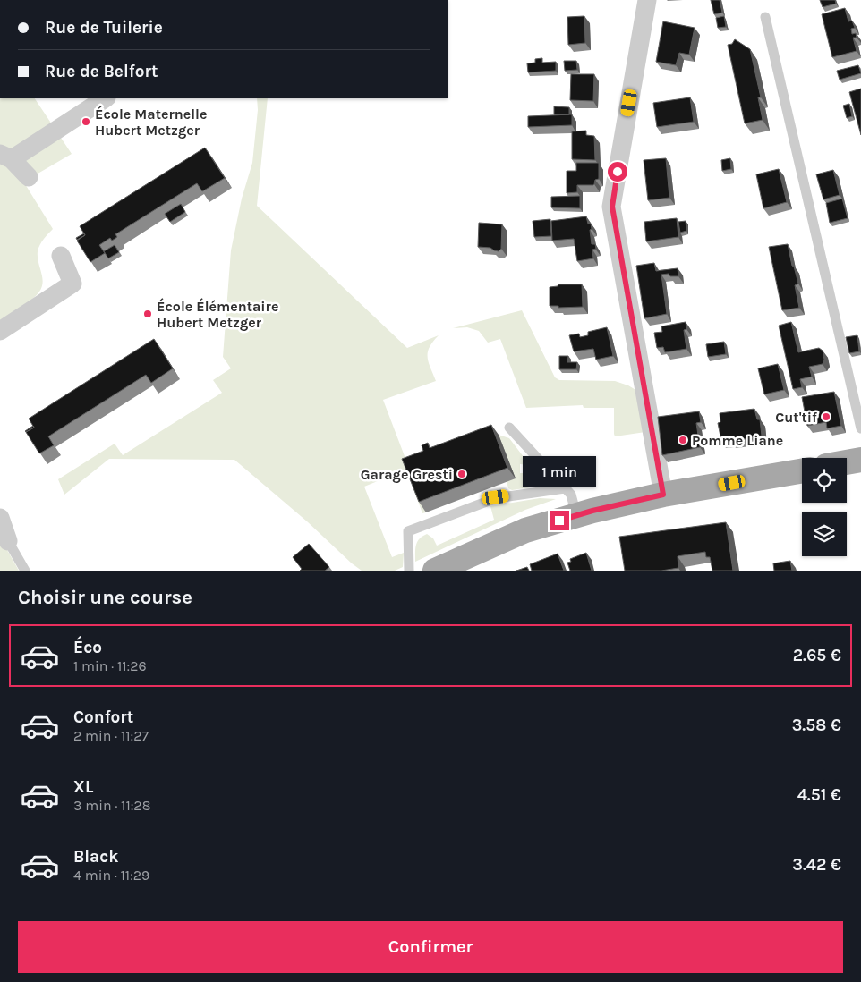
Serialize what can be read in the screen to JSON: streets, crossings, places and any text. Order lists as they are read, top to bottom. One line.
{"places":["École Maternelle Hubert Metzger","École Élémentaire Hubert Metzger","Cut'tif","Pomme Liane","Garage Gresti"],"page":{"banner":["Rue de Tuilerie","Rue de Belfort"],"bubble":"1 min","heading":"Choisir une course","list":[{"name":"Éco","note":"1 min · 11:26","value":"2.65 €"},{"name":"Confort","note":"2 min · 11:27","value":"3.58 €"},{"name":"XL","note":"3 min · 11:28","value":"4.51 €"},{"name":"Black","note":"4 min · 11:29","value":"3.42 €"}],"buttons":"Confirmer"}}
